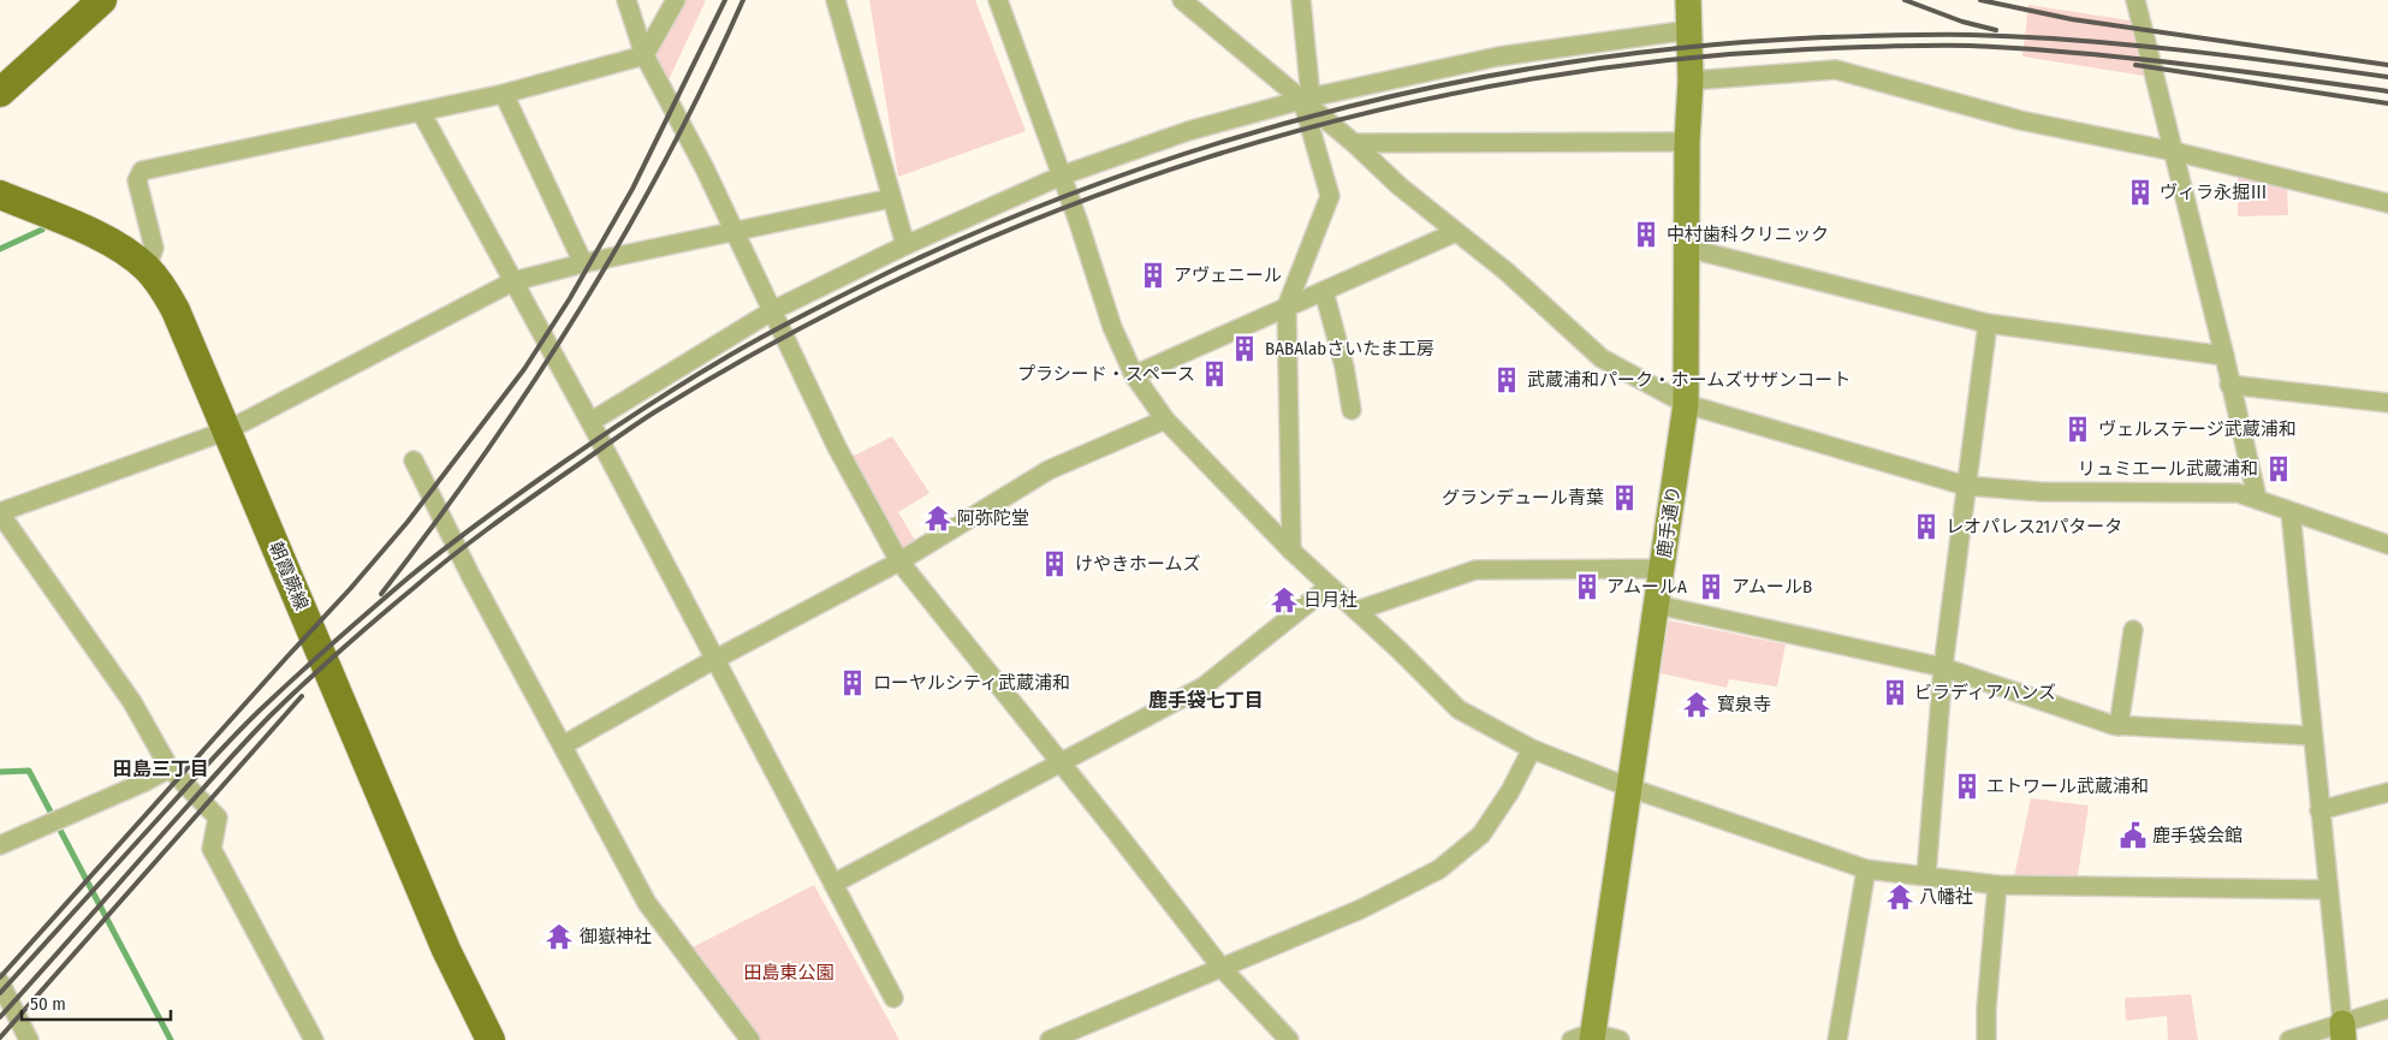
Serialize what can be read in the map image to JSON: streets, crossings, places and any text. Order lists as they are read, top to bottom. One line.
{"streets":{"main road":["朝霞蕨線"],"street":["鹿手通り"]},"districts":["鹿手袋七丁目","田島三丁目"],"parks":["田島東公園"],"places":{"building":["ヴィラ永掘Ⅲ","中村歯科クリニック","アヴェニール","BABAlabさいたま工房","プラシード・スペース","武蔵浦和パーク・ホームズサザンコート","ヴェルステージ武蔵浦和","リュミエール武蔵浦和","グランデュール青葉","レオパレス21パタータ","けやきホームズ","アムールA","アムールB","ローヤルシティ武蔵浦和","ビラディアハンズ","エトワール武蔵浦和"],"temple":["阿弥陀堂","日月社","寳泉寺","八幡社","御嶽神社"],"public building":["鹿手袋会館"]},"scale_bar":"50 m"}
